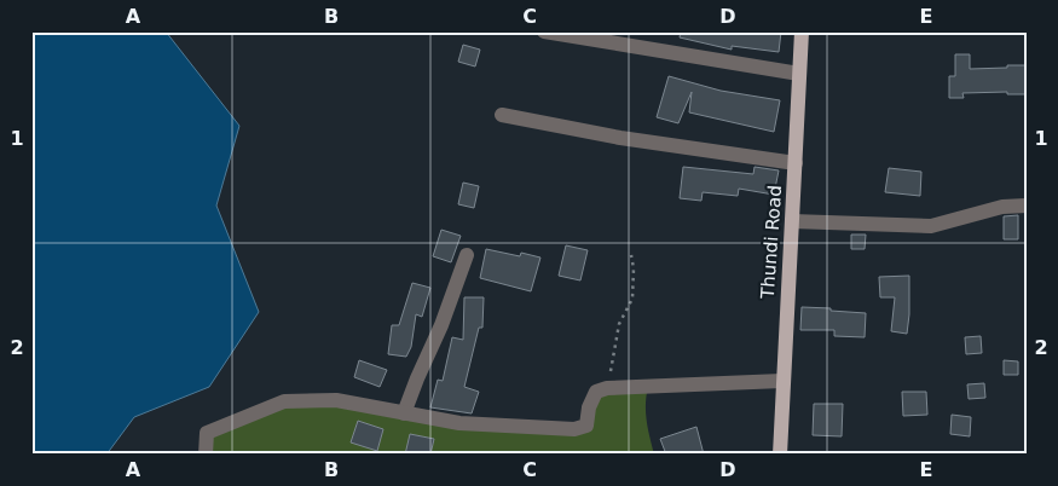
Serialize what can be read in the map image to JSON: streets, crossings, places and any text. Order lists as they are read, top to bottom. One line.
{"streets":{"main road":["Thundi Road"]},"grid":{"columns":["A","B","C","D","E"],"rows":["1","2"]}}
